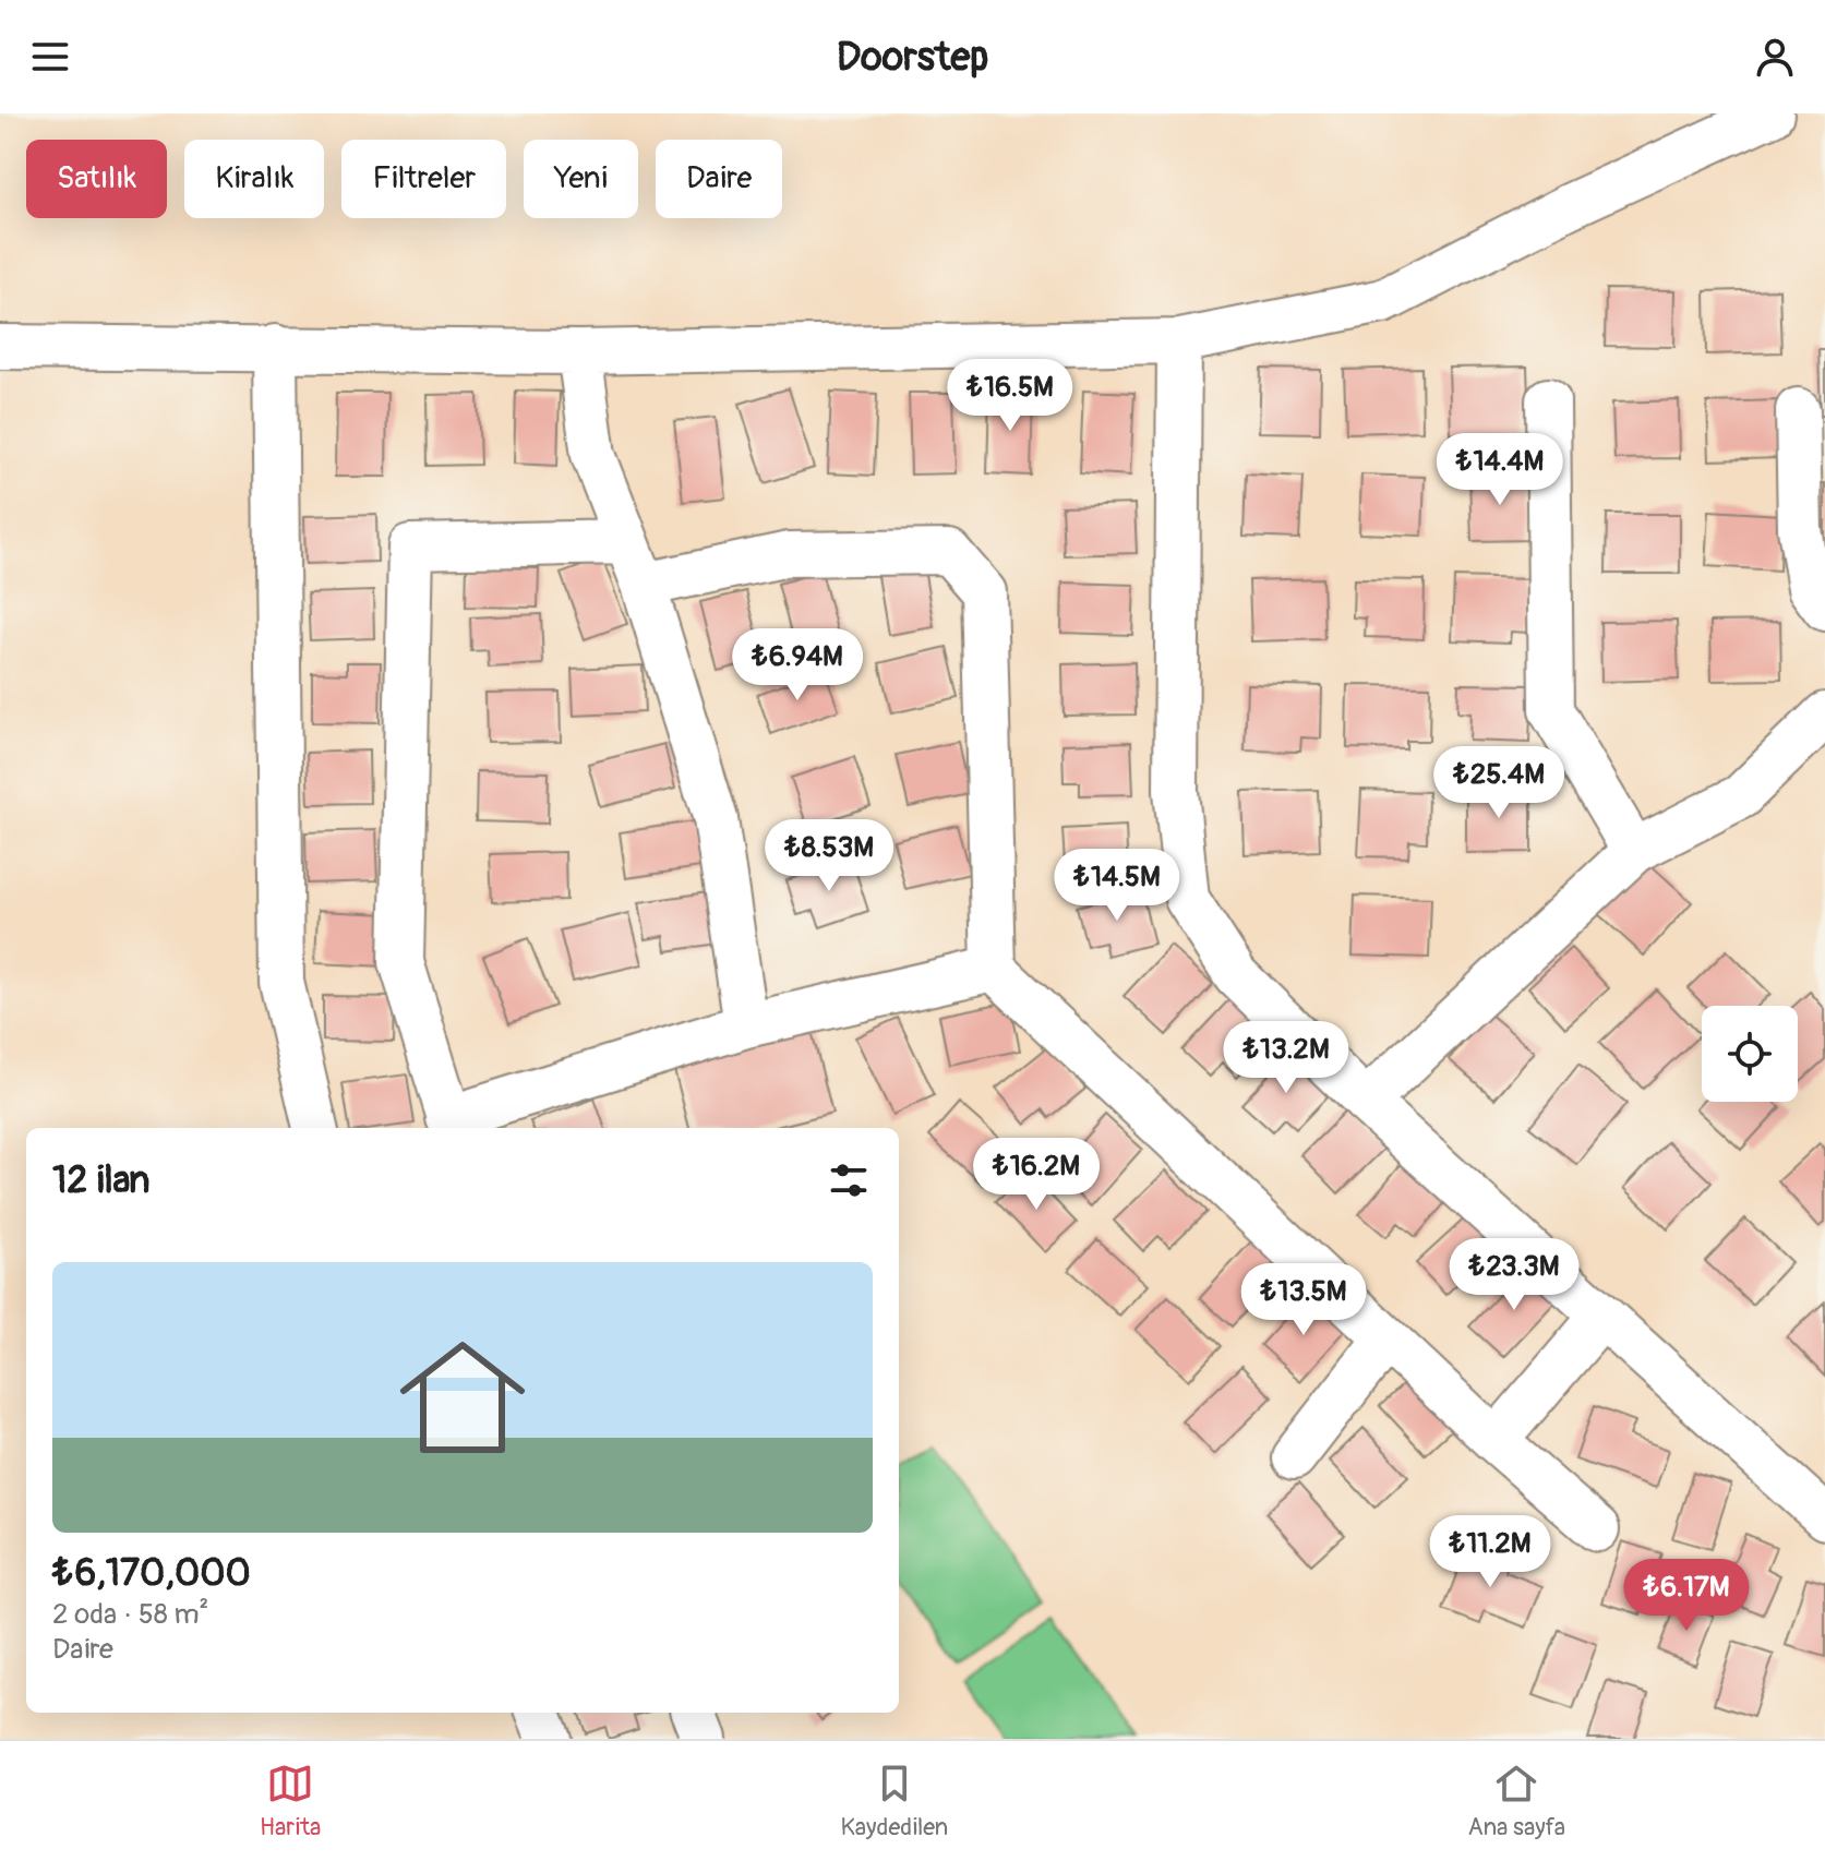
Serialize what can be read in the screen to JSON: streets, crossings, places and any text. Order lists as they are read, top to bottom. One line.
{"page":{"header":"Doorstep","chip":["Satılık","Kiralık","Filtreler","Yeni","Daire"],"price":["₺16.5M","₺14.4M","₺6.94M","₺25.4M","₺8.53M","₺14.5M","₺13.2M","₺16.2M","₺23.3M","₺13.5M","₺11.2M","₺6.17M"],"heading":"12 ilan","list":[{"name":"₺6,170,000","note":"2 oda · 58 m² · Daire"}],"tabs":["Harita","Kaydedilen","Ana sayfa"]}}
